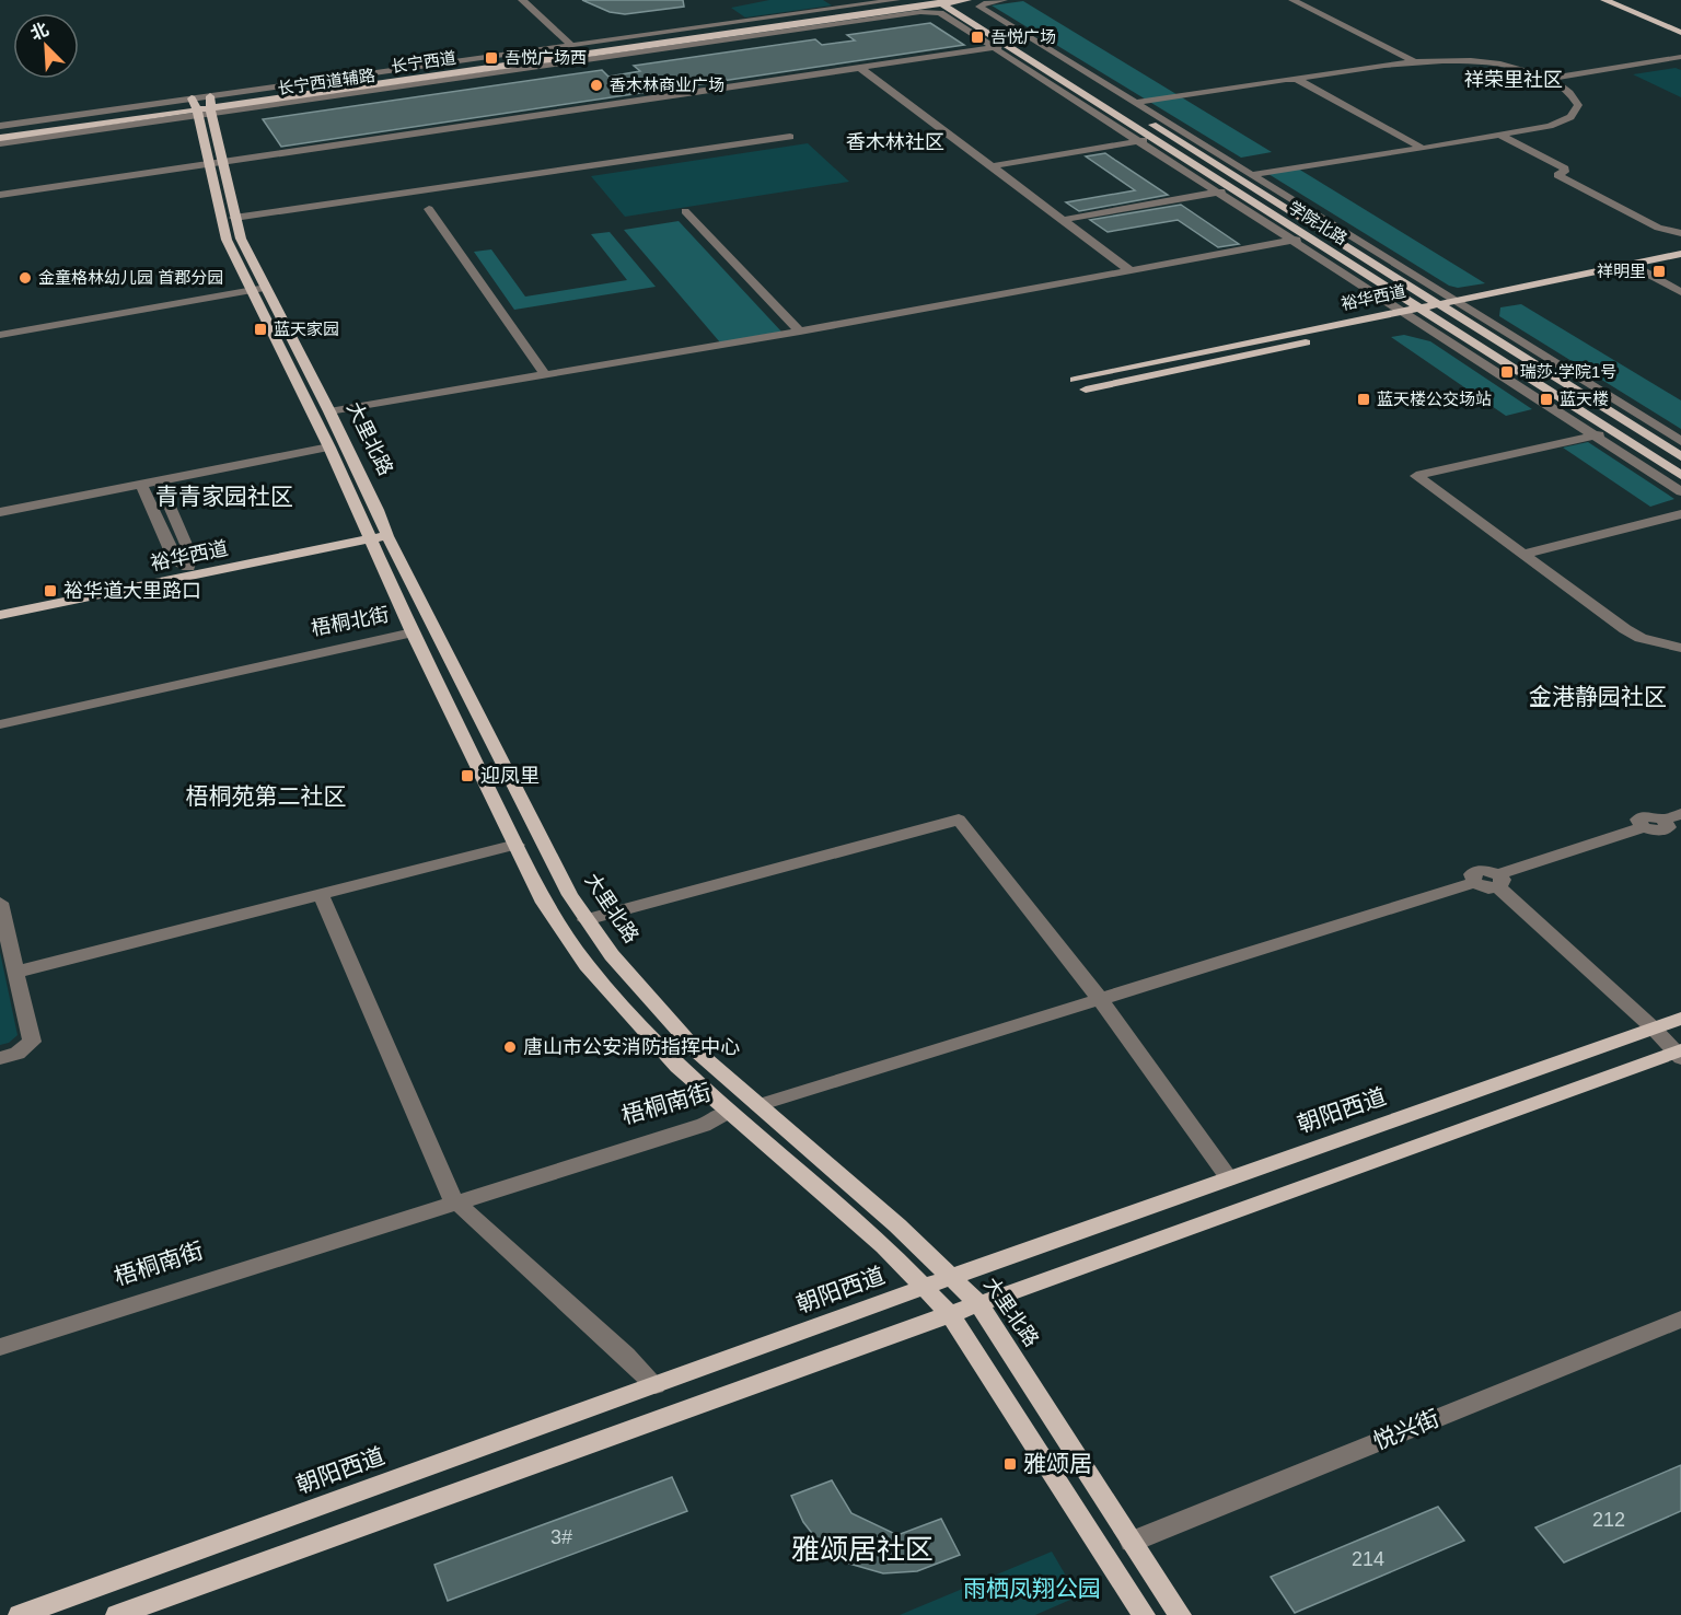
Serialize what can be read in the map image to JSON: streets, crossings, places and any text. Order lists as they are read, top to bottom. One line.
{"streets":{"main road":["长宁西道","学院北路","裕华西道","大里北路","朝阳西道"],"street":["长宁西道辅路","梧桐北街","梧桐南街","悦兴街"]},"crossings":[["长宁西道","长宁西道辅路"],["长宁西道","学院北路"],["长宁西道","大里北路"],["长宁西道辅路","学院北路"],["长宁西道辅路","大里北路"],["学院北路","裕华西道"],["裕华西道","大里北路"],["大里北路","梧桐北街"],["大里北路","梧桐南街"],["大里北路","朝阳西道"],["大里北路","悦兴街"]],"districts":["祥荣里社区","香木林社区","青青家园社区","金港静园社区","梧桐苑第二社区","雅颂居社区"],"parks":["雨栖凤翔公园"],"places":{"transit":["吾悦广场","吾悦广场西","祥明里","蓝天家园","瑞莎·学院1号","蓝天楼公交场站","蓝天楼","裕华道大里路口","迎凤里","雅颂居"],"other":["香木林商业广场","金童格林幼儿园 首郡分园","唐山市公安消防指挥中心"]},"house_numbers":["212","3#","214"],"north":"top left"}
